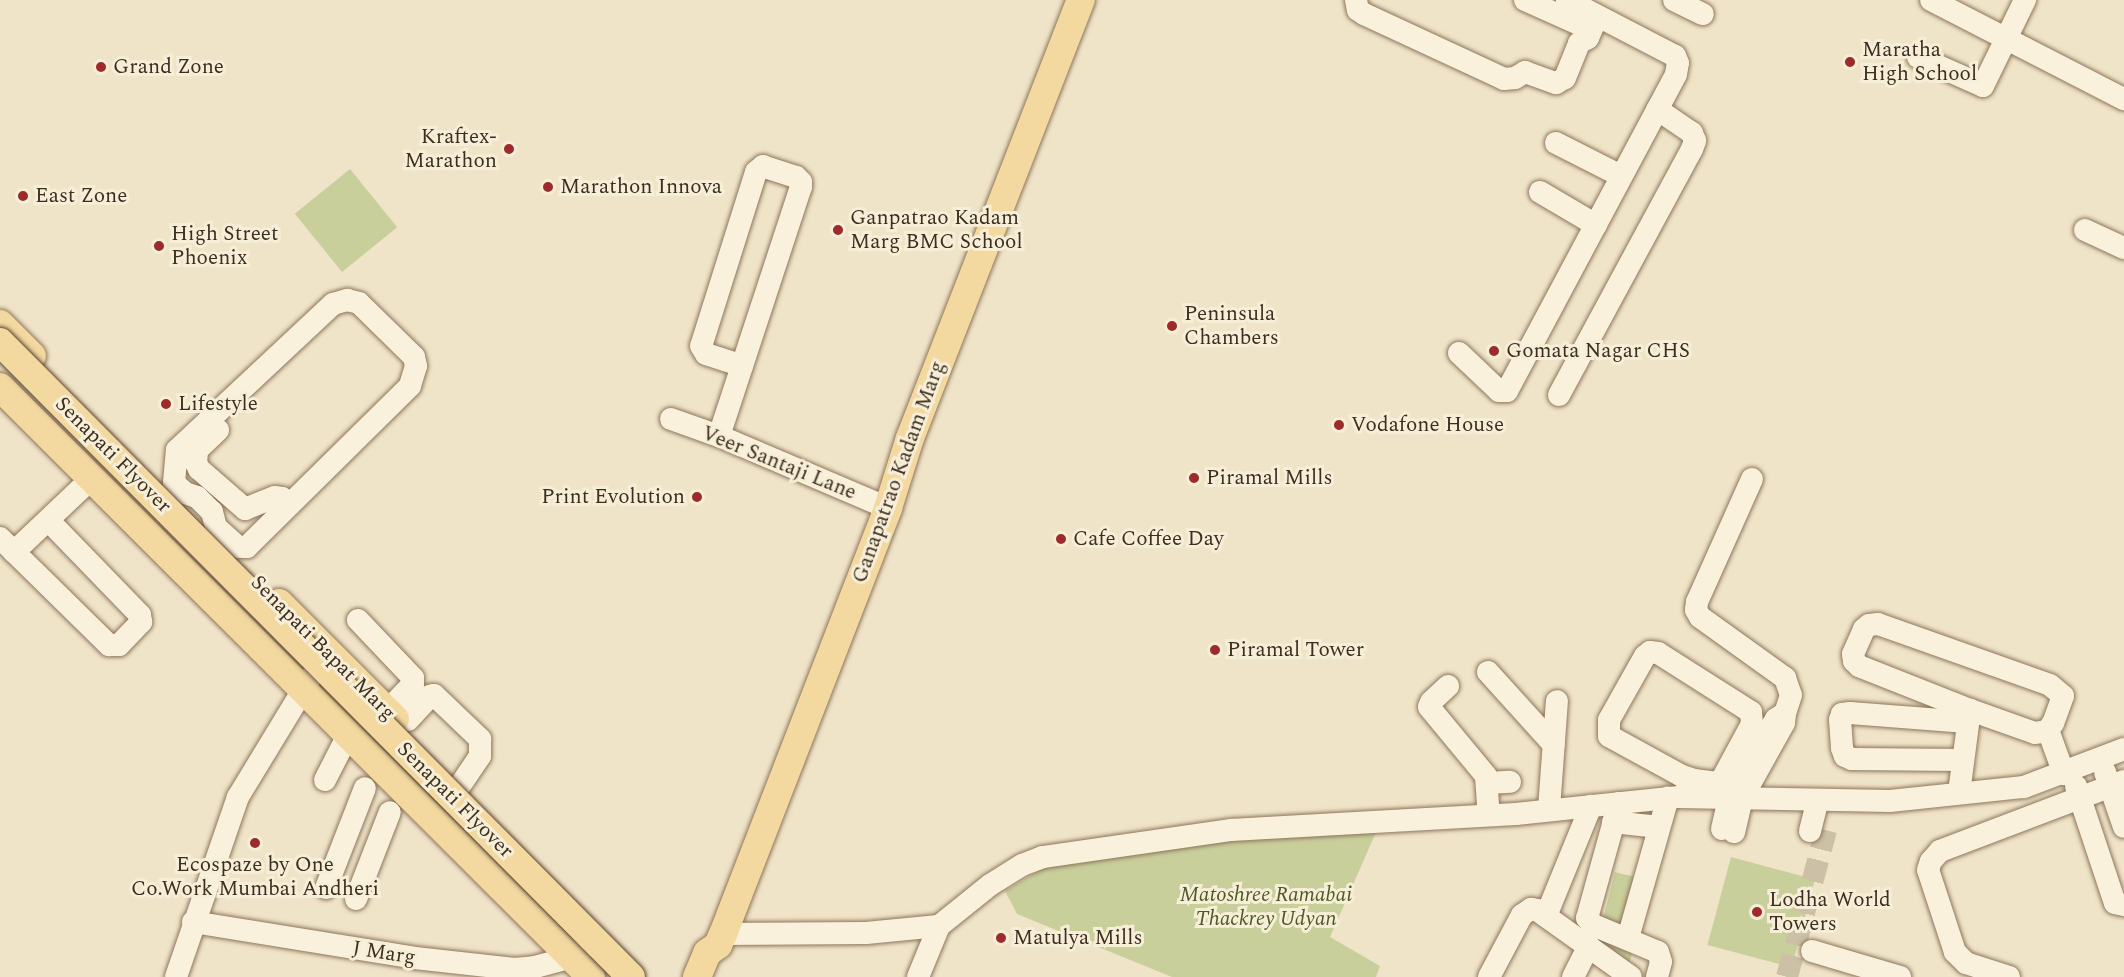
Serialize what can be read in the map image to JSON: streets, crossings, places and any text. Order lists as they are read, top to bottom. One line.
{"streets":{"main road":["Senapati Flyover","Ganapatrao Kadam Marg","Senapati Bapat Marg"],"street":["Veer Santaji Lane","J Marg"]},"crossings":[["Veer Santaji Lane","Ganapatrao Kadam Marg"],["Senapati Bapat Marg","J Marg"]],"parks":["Matoshree Ramabai Thackrey Udyan"],"places":["Maratha High School","Grand Zone","Kraftex- Marathon","Marathon Innova","East Zone","Ganpatrao Kadam Marg BMC School","High Street Phoenix","Peninsula Chambers","Gomata Nagar CHS","Lifestyle","Vodafone House","Piramal Mills","Print Evolution","Cafe Coffee Day","Piramal Tower","Ecospaze by One Co.Work Mumbai Andheri","Lodha World Towers","Matulya Mills"]}
